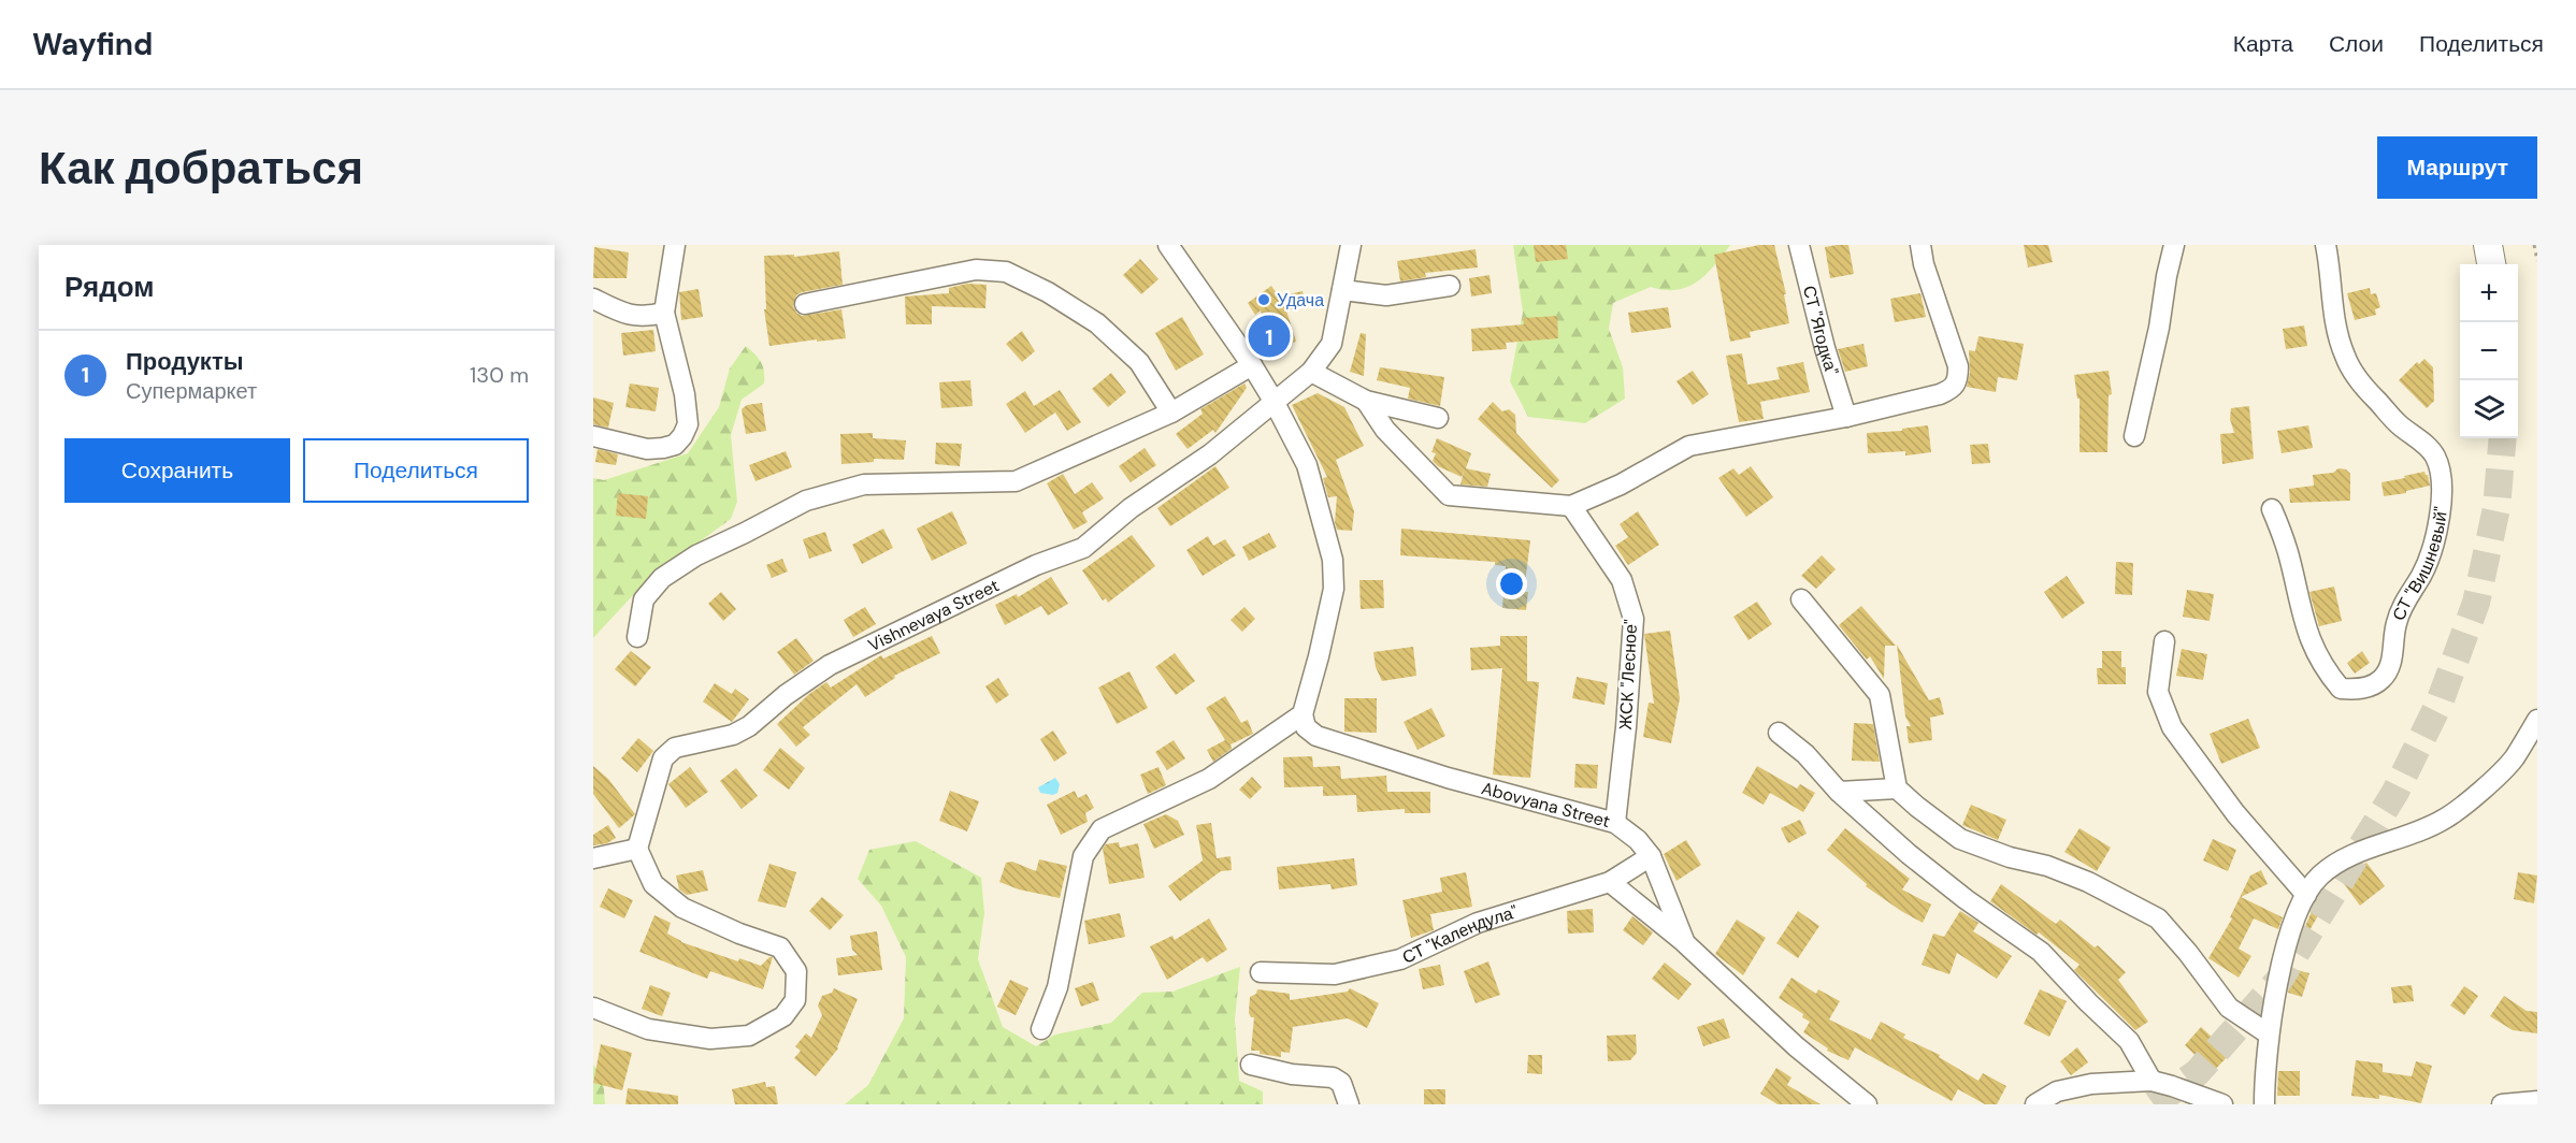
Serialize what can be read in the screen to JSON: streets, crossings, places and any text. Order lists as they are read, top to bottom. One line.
{"streets":{"street":["СТ \"Ягодка\"","СТ \"Вишневый\"","Vishnevaya Street","ЖСК \"Лесное\"","Abovyana Street","СТ \"Календула\""]},"crossings":[["ЖСК \"Лесное\"","Abovyana Street"],["Abovyana Street","СТ \"Календула\""]],"places":["Удача"],"page":{"header":"Wayfind","nav":["Карта","Слои","Поделиться"],"buttons":["Маршрут",["Сохранить","Поделиться"]],"title":"Как добраться","heading":"Рядом","map_buttons":["+","−"],"pins":"1","list":[{"mark":"1","name":"Продукты","note":"Супермаркет","value":"130 m"}]}}
